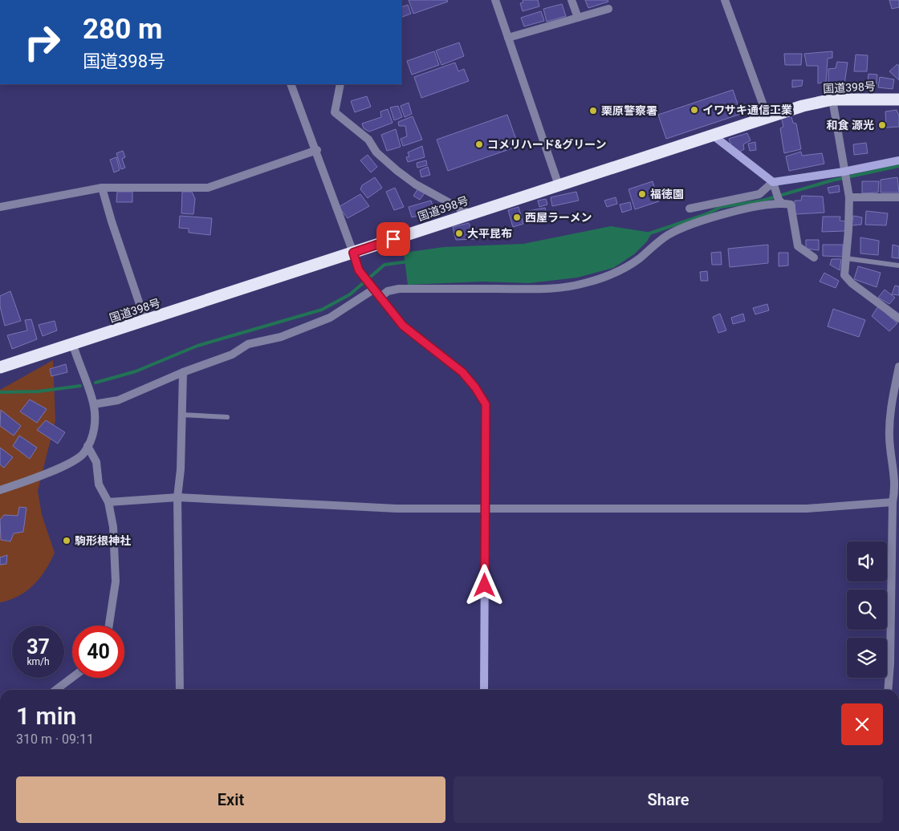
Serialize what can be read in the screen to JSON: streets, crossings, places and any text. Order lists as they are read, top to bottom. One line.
{"streets":{"highway":["国道398号"]},"places":["イワサキ通信工業","栗原警察署","和食 源光","コメリハード&グリーン","福徳園","西屋ラーメン","大平昆布","駒形根神社"],"page":{"turn":["280 m","国道398号"],"speed":"37 km/h","limit":"40","heading":["1 min","310 m · 09:11"],"buttons":["Exit","Share"]}}
